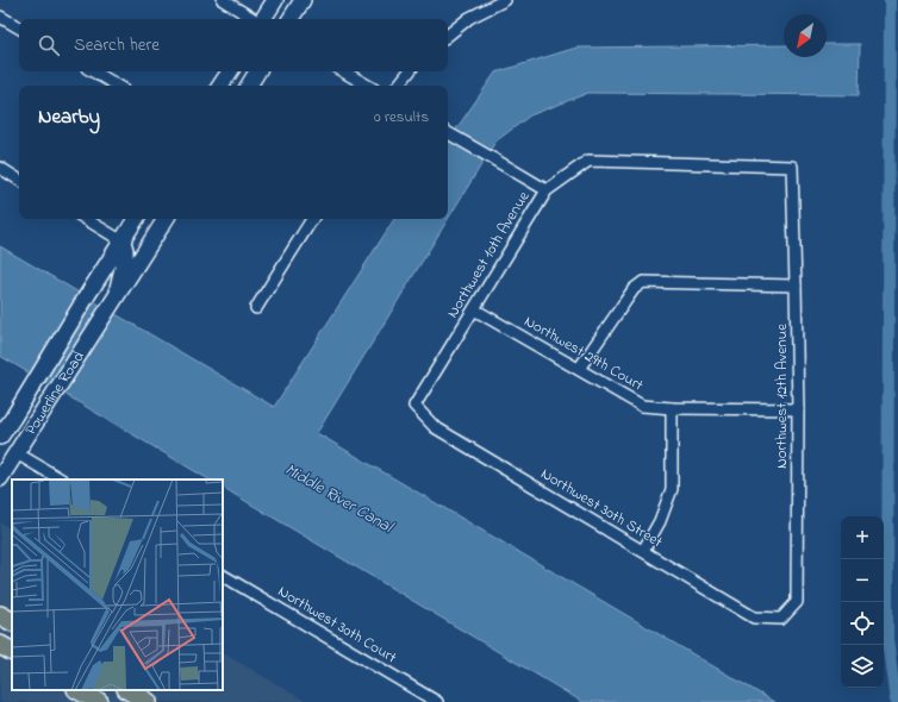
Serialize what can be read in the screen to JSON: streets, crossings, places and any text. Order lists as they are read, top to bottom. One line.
{"streets":{"main road":["Powerline Road"],"street":["Northwest 10th Avenue","Northwest 29th Court","Northwest 12th Avenue","Northwest 30th Street","Northwest 30th Court"]},"crossings":[["Northwest 10th Avenue","Northwest 29th Court"],["Northwest 10th Avenue","Northwest 12th Avenue"],["Northwest 10th Avenue","Northwest 30th Street"],["Northwest 29th Court","Northwest 12th Avenue"],["Northwest 12th Avenue","Northwest 30th Street"]],"water":["Middle River Canal"],"north":"bottom left","page":{"search":"Search here","heading":["Nearby","0 results"],"map_buttons":["+","−"]}}
